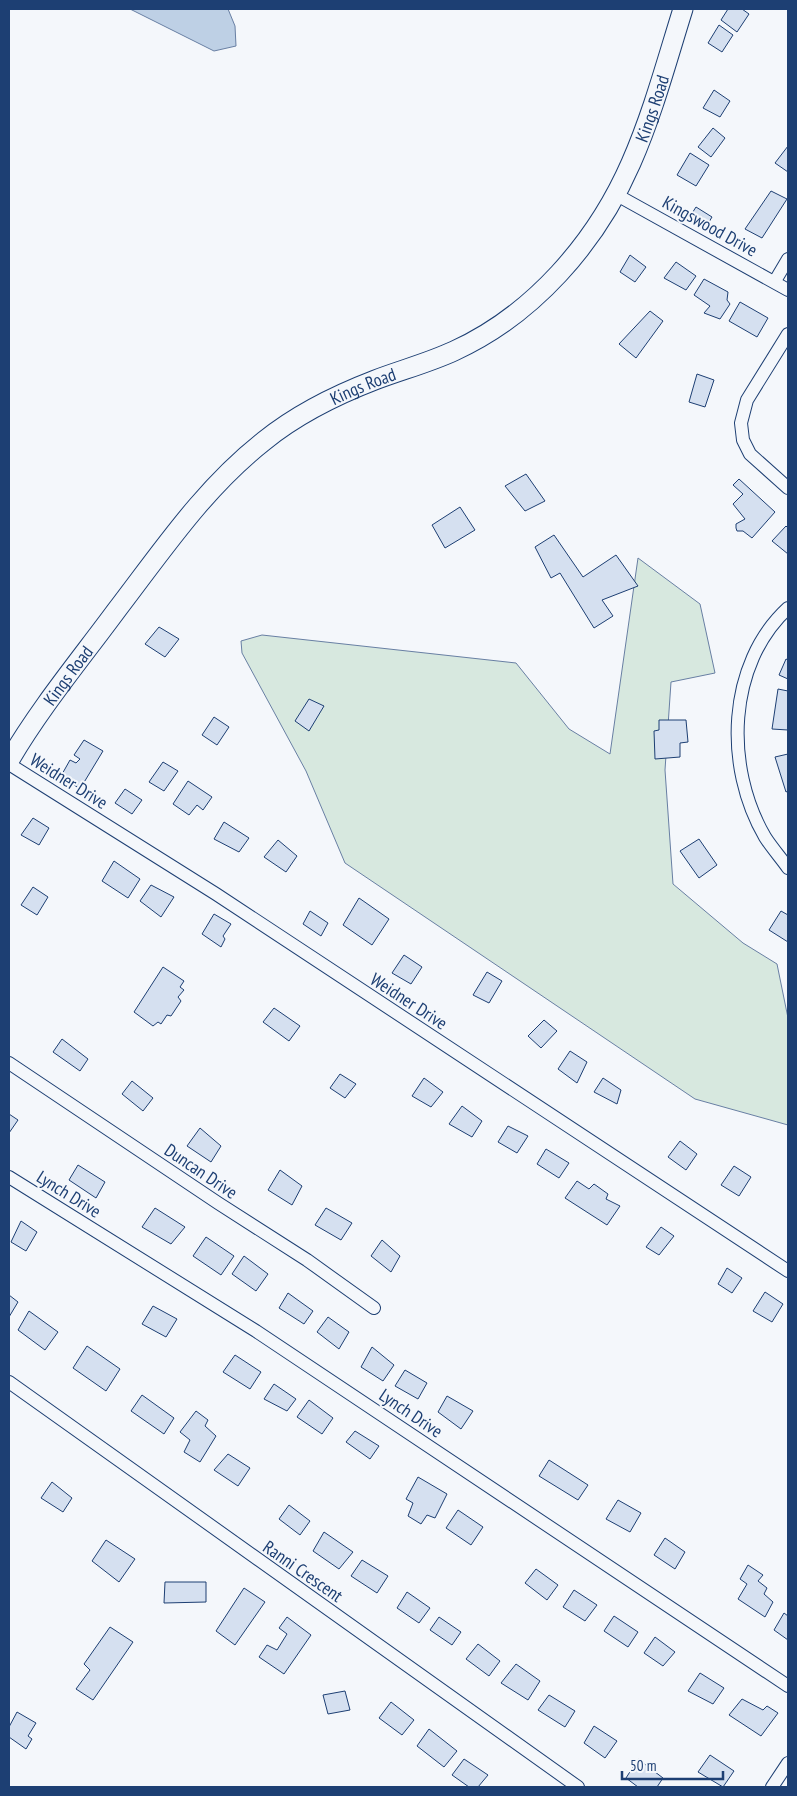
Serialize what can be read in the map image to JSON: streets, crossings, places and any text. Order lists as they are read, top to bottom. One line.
{"streets":{"main road":["Kings Road"],"street":["Kingswood Drive","Weidner Drive","Duncan Drive","Lynch Drive","Ranni Crescent"]},"crossings":[["Kings Road","Kingswood Drive"],["Kings Road","Weidner Drive"]],"scale_bar":"50 m"}
